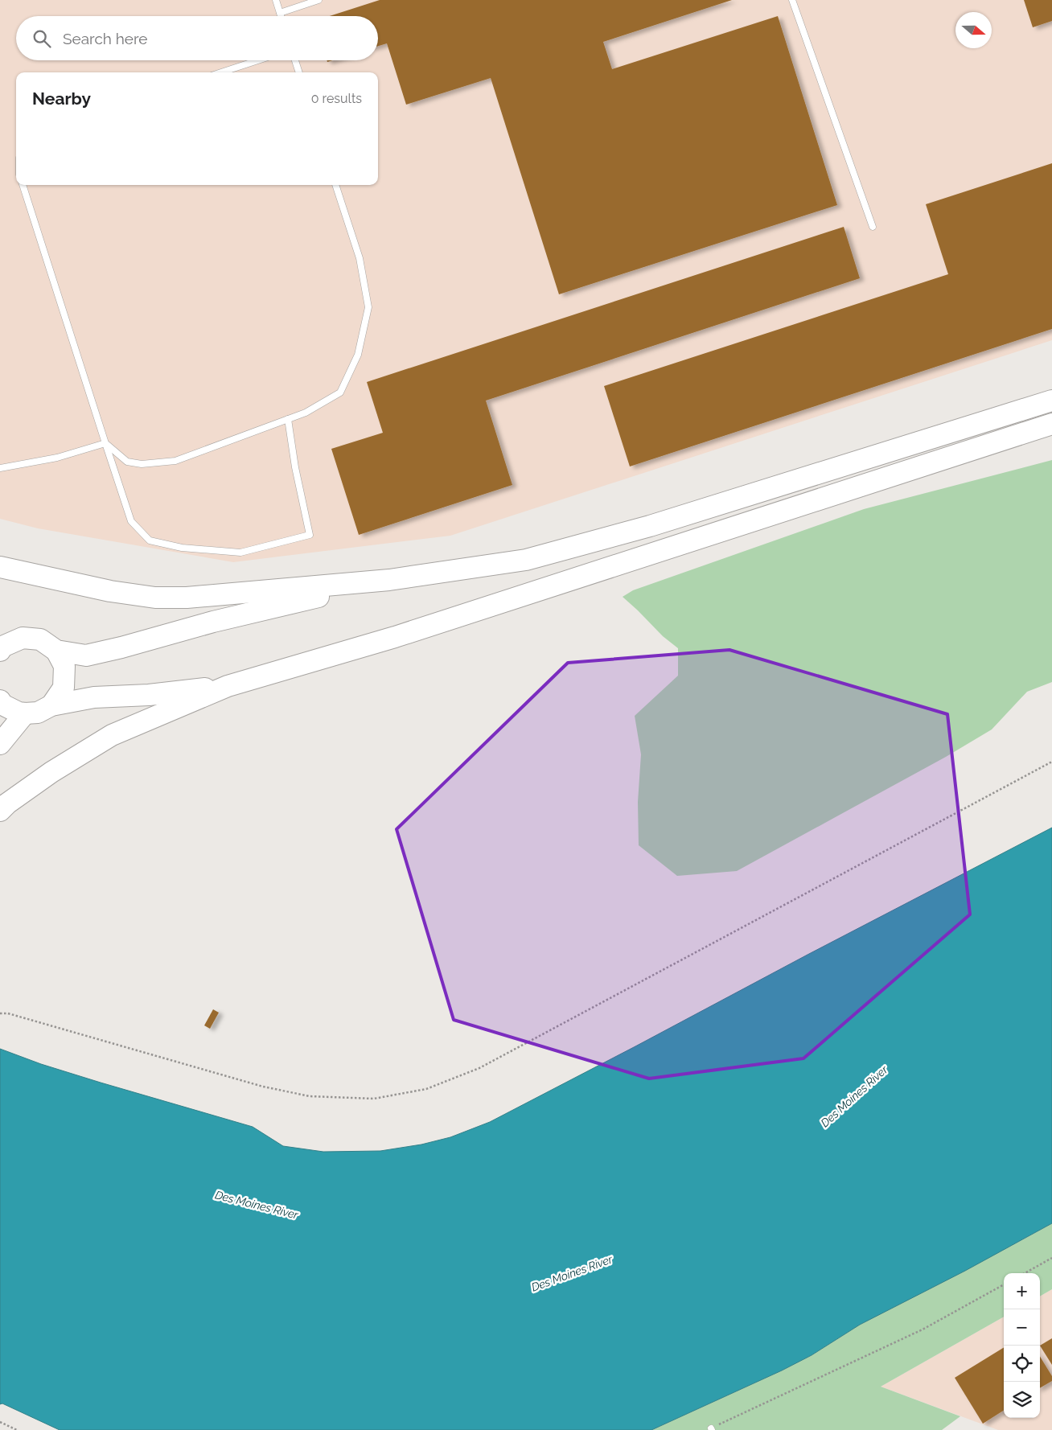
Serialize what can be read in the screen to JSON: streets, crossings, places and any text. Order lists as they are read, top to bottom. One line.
{"water":["Des Moines River"],"north":"right","page":{"search":"Search here","heading":["Nearby","0 results"],"map_buttons":["+","−"]}}
